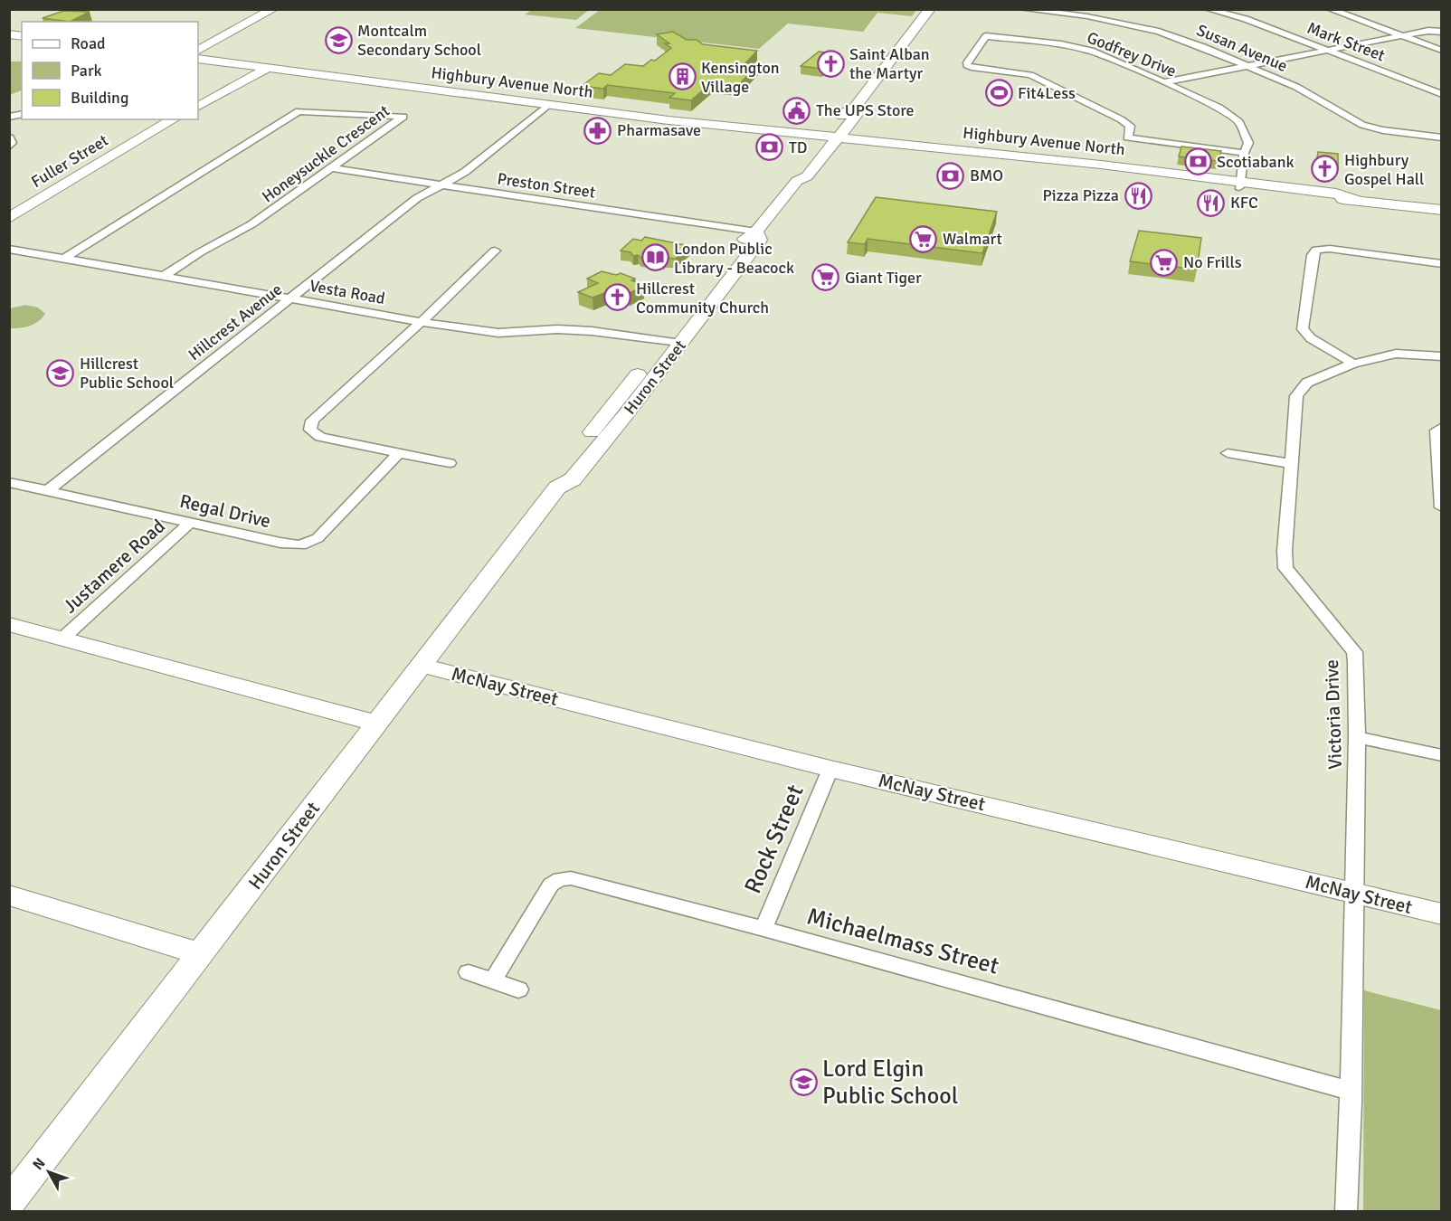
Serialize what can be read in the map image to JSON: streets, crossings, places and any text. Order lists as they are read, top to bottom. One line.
{"streets":{"main road":["Highbury Avenue North","Fuller Street","Huron Street","McNay Street"],"street":["Mark Street","Susan Avenue","Godfrey Drive","Honeysuckle Crescent","Preston Street","Vesta Road","Hillcrest Avenue","Regal Drive","Justamere Road","Victoria Drive","Rock Street","Michaelmass Street"]},"crossings":[["Godfrey Drive","Highbury Avenue North"],["Highbury Avenue North","Hillcrest Avenue"],["Highbury Avenue North","Huron Street"],["Honeysuckle Crescent","Preston Street"],["Honeysuckle Crescent","Vesta Road"],["Preston Street","Hillcrest Avenue"],["Preston Street","Huron Street"],["Vesta Road","Hillcrest Avenue"],["Vesta Road","Huron Street"],["Hillcrest Avenue","Regal Drive"],["Huron Street","McNay Street"],["Regal Drive","Justamere Road"],["McNay Street","Victoria Drive"],["McNay Street","Rock Street"],["Victoria Drive","Michaelmass Street"],["Rock Street","Michaelmass Street"]],"places":{"school or university":["Montcalm Secondary School","Hillcrest Public School","Lord Elgin Public School"],"church":["Saint Alban the Martyr","Highbury Gospel Hall","Hillcrest Community Church"],"building":["Kensington Village"],"sports":["Fit4Less"],"public building":["The UPS Store"],"pharmacy":["Pharmasave"],"bank":["TD","Scotiabank","BMO"],"restaurant":["Pizza Pizza","KFC"],"supermarket":["Walmart","No Frills","Giant Tiger"],"library":["London Public Library - Beacock"]},"legend":["Road","Park","Building"],"north":"top left"}
